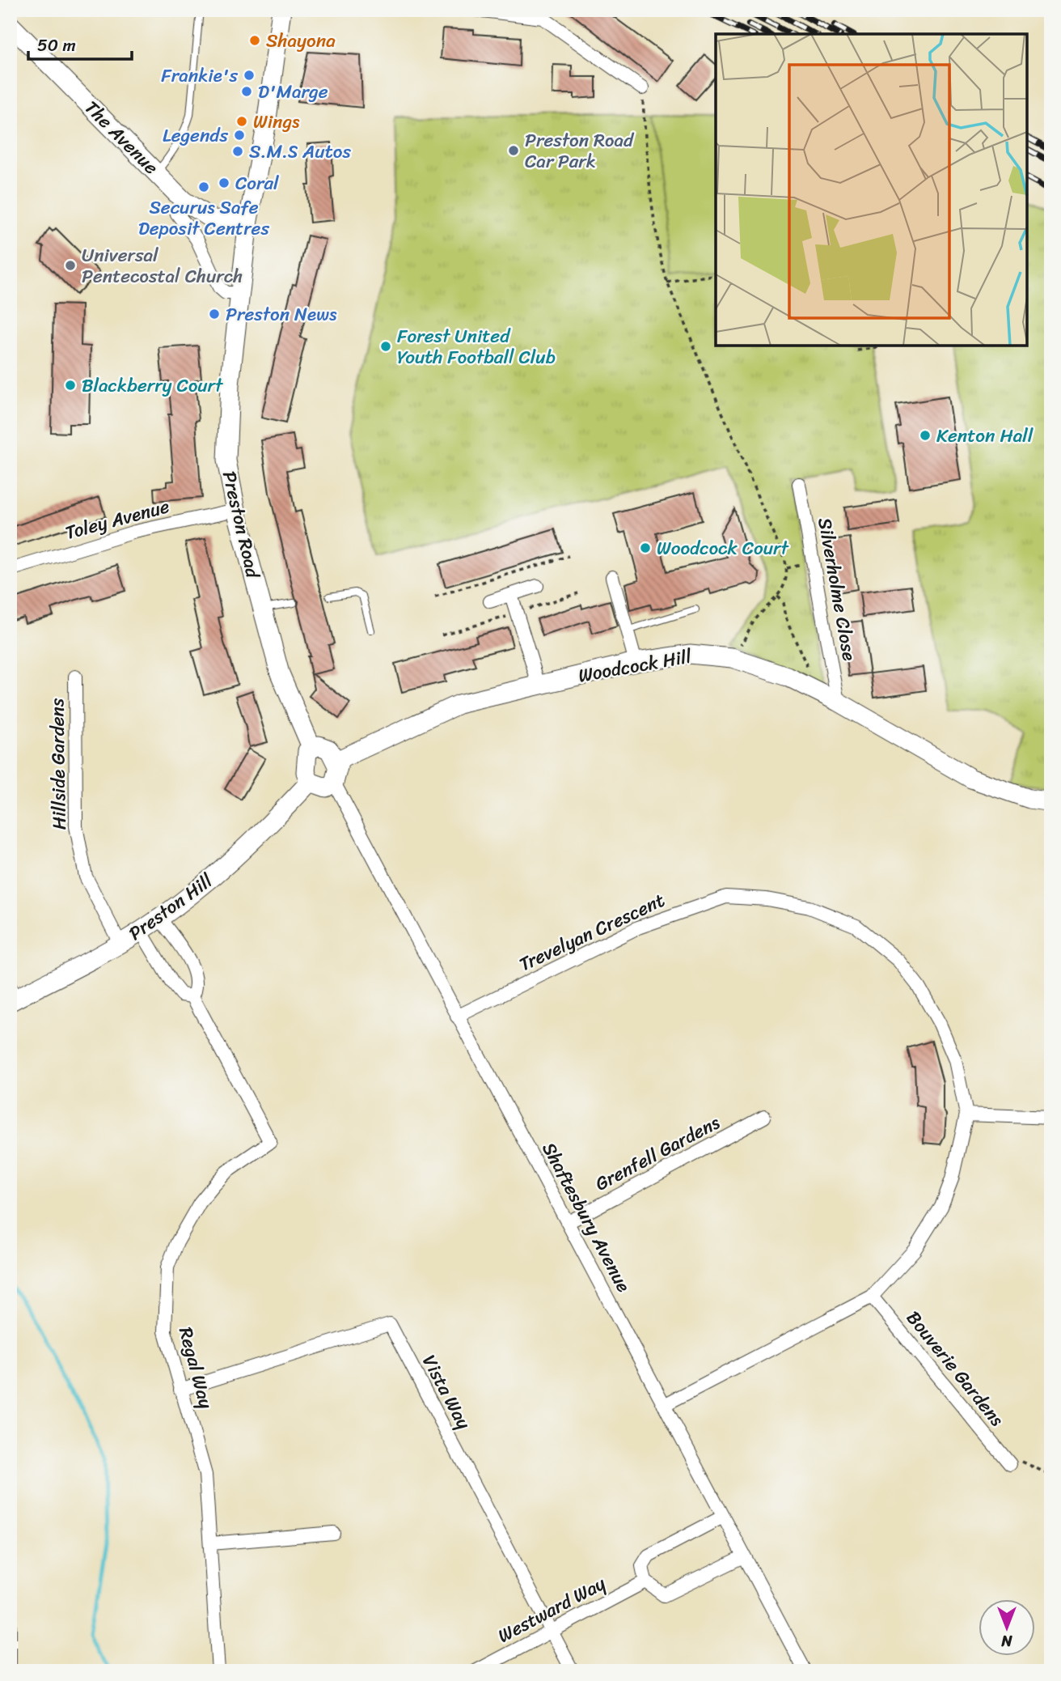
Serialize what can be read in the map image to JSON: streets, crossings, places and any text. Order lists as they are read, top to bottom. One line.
{"streets":{"street":["The Avenue","Toley Avenue","Preston Road","Silverholme Close","Woodcock Hill","Hillside Gardens","Preston Hill","Trevelyan Crescent","Grenfell Gardens","Shaftesbury Avenue","Regal Way","Bouverie Gardens","Vista Way","Westward Way"]},"crossings":[["Toley Avenue","Preston Road"],["Preston Road","Woodcock Hill"],["Preston Road","Preston Hill"],["Preston Road","Shaftesbury Avenue"],["Silverholme Close","Woodcock Hill"],["Woodcock Hill","Preston Hill"],["Woodcock Hill","Shaftesbury Avenue"],["Hillside Gardens","Preston Hill"],["Preston Hill","Shaftesbury Avenue"],["Preston Hill","Regal Way"],["Trevelyan Crescent","Shaftesbury Avenue"],["Trevelyan Crescent","Bouverie Gardens"],["Grenfell Gardens","Shaftesbury Avenue"],["Regal Way","Vista Way"],["Vista Way","Westward Way"]],"places":["Shayona","Frankie's","D'Marge","Wings","Legends","Preston Road Car Park","S.M.S Autos","Coral","Securus Safe Deposit Centres","Universal Pentecostal Church","Preston News","Forest United Youth Football Club","Blackberry Court","Kenton Hall","Woodcock Court"],"scale_bar":"50 m","north":"bottom"}
